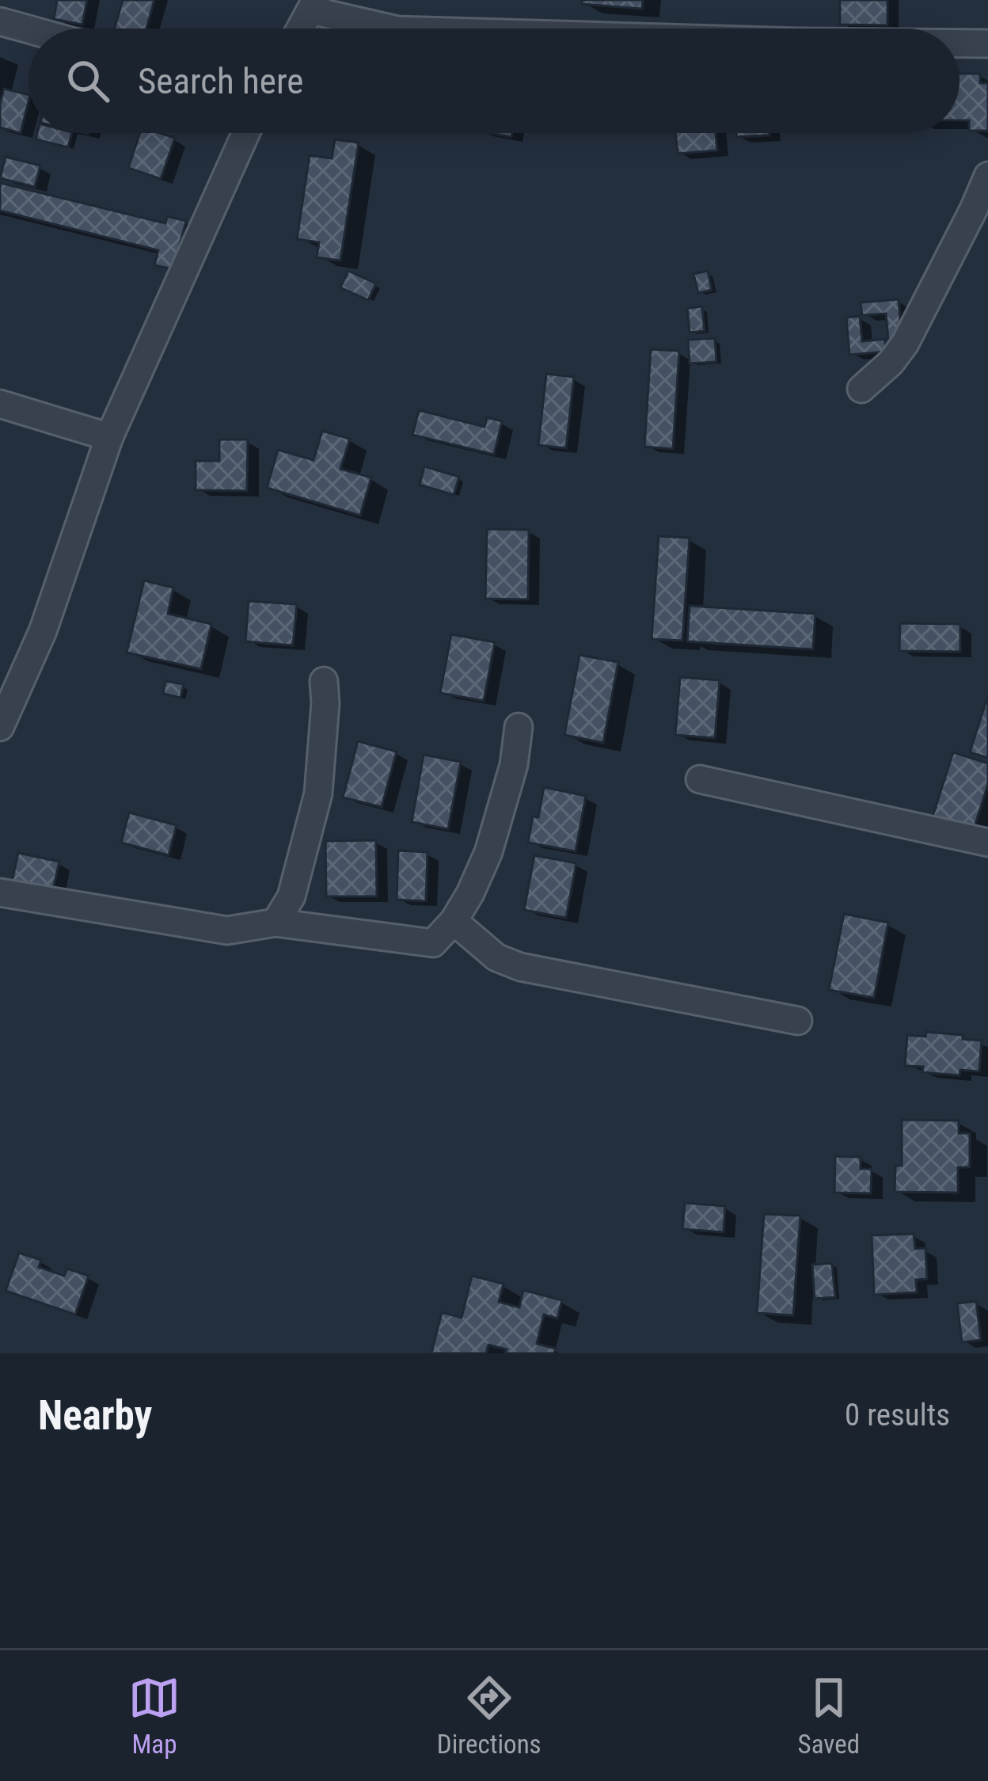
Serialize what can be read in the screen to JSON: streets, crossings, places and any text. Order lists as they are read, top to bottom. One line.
{"page":{"search":"Search here","heading":["Nearby","0 results"],"nav":["Map","Directions","Saved"]}}
